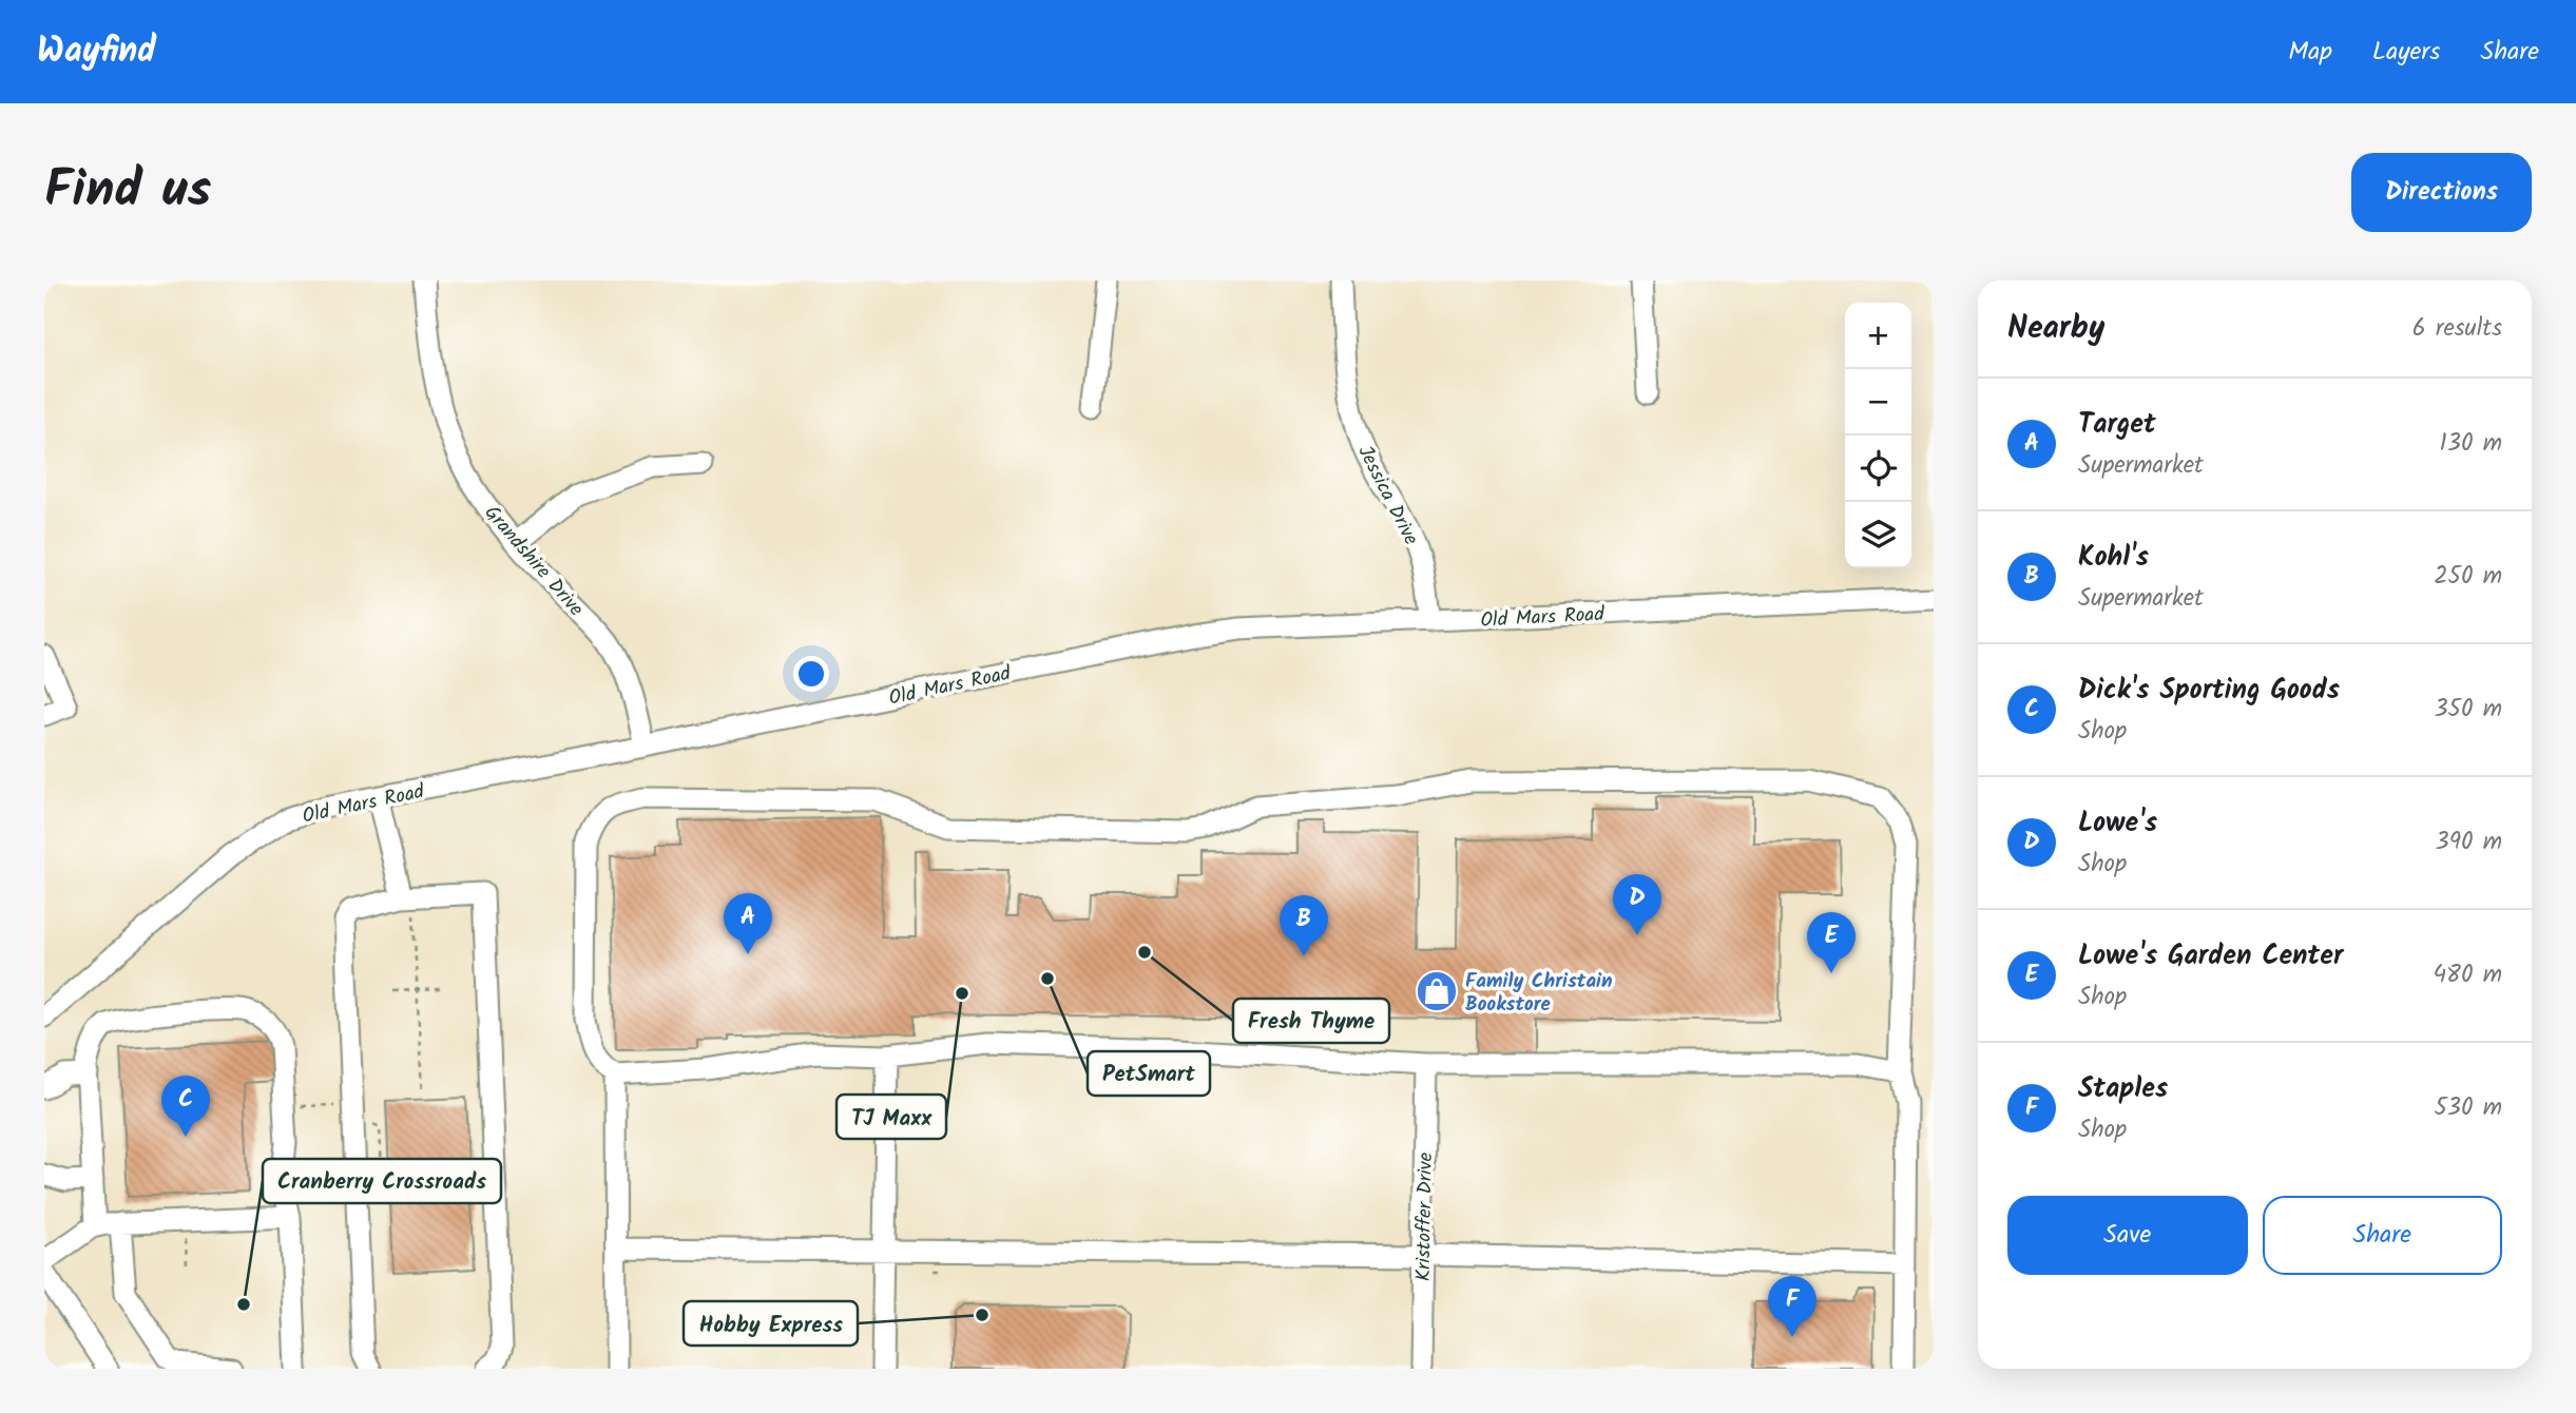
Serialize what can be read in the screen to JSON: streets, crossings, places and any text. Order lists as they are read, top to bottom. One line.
{"streets":{"street":["Jessica Drive","Grandshire Drive","Old Mars Road","Kristoffer Drive"]},"crossings":[["Jessica Drive","Old Mars Road"],["Grandshire Drive","Old Mars Road"]],"places":{"other":["Fresh Thyme","PetSmart","TJ Maxx","Cranberry Crossroads","Hobby Express"],"shop":["Family Christain Bookstore"]},"page":{"header":"Wayfind","nav":["Map","Layers","Share"],"title":"Find us","buttons":["Directions",["Save","Share"]],"heading":["Nearby","6 results"],"map_buttons":["+","−"],"list":[{"mark":"A","name":"Target","note":"Supermarket","value":"130 m"},{"mark":"B","name":"Kohl's","note":"Supermarket","value":"250 m"},{"mark":"C","name":"Dick's Sporting Goods","note":"Shop","value":"350 m"},{"mark":"D","name":"Lowe's","note":"Shop","value":"390 m"},{"mark":"E","name":"Lowe's Garden Center","note":"Shop","value":"480 m"},{"mark":"F","name":"Staples","note":"Shop","value":"530 m"}],"pins":["D","A","B","E","C","F"]}}
